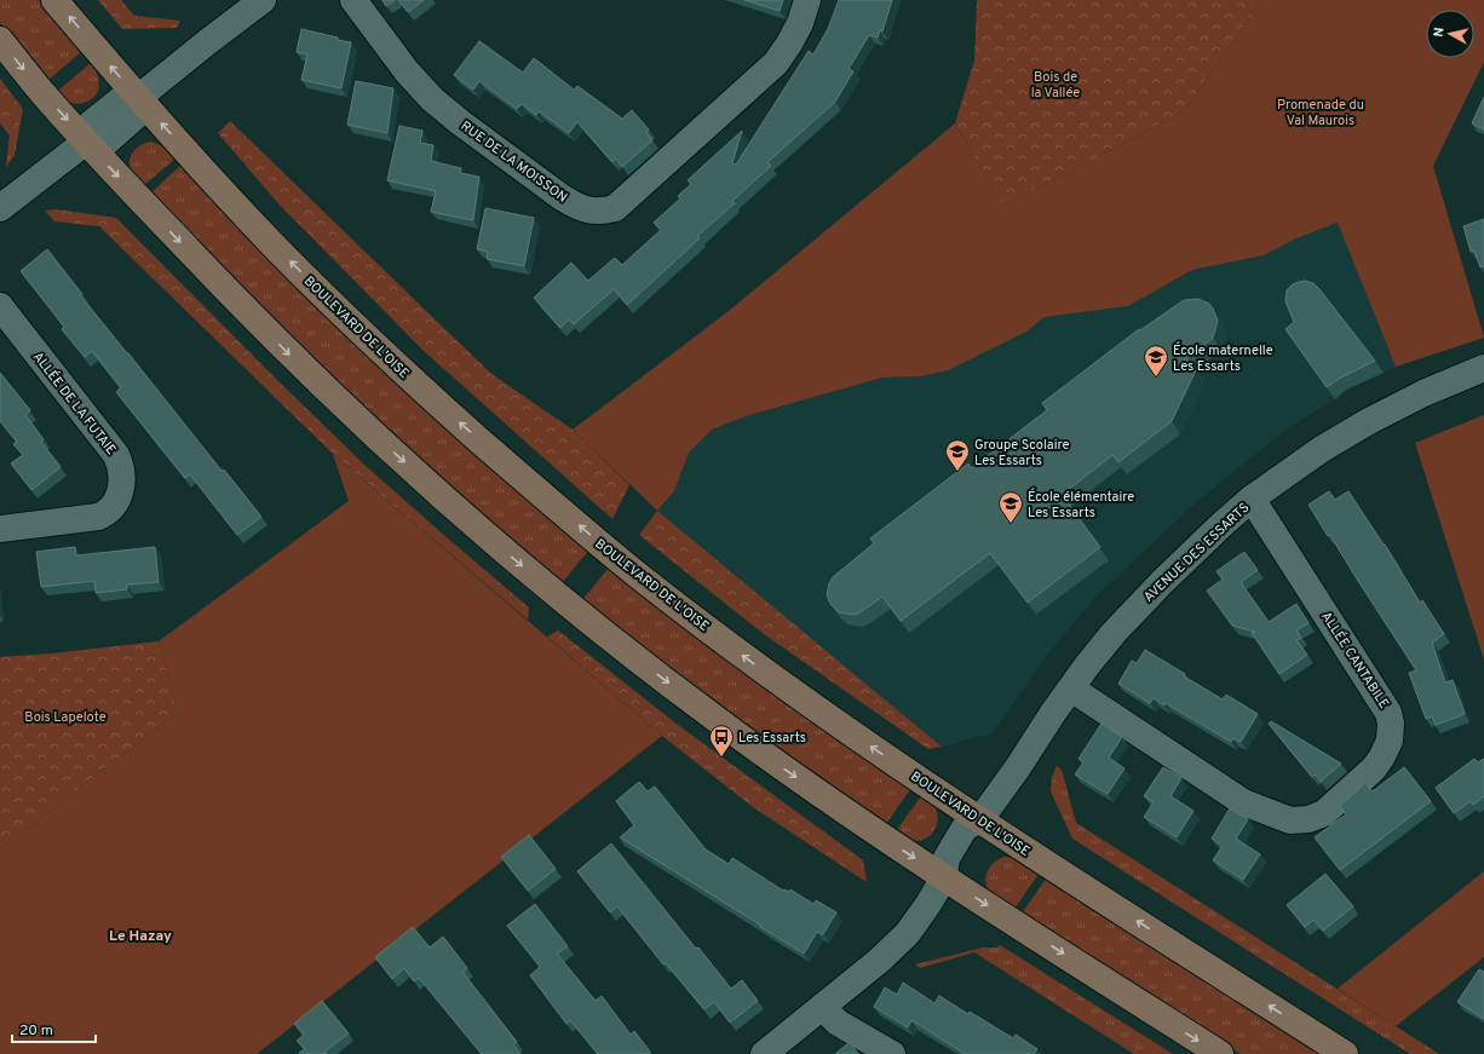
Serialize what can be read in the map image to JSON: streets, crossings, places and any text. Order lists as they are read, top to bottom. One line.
{"streets":{"main road":["BOULEVARD DE L'OISE"],"street":["RUE DE LA MOISSON","ALLÉE DE LA FUTAIE","AVENUE DES ESSARTS","ALLÉE CANTABILE"]},"crossings":[["BOULEVARD DE L'OISE","AVENUE DES ESSARTS"],["AVENUE DES ESSARTS","ALLÉE CANTABILE"]],"districts":["Le Hazay"],"parks":["Bois de la Vallée","Promenade du Val Maurois","Bois Lapelote"],"places":{"school or university":["École maternelle Les Essarts","Groupe Scolaire Les Essarts","École élémentaire Les Essarts"],"bus stop":["Les Essarts"]},"scale_bar":"20 m","north":"left"}
